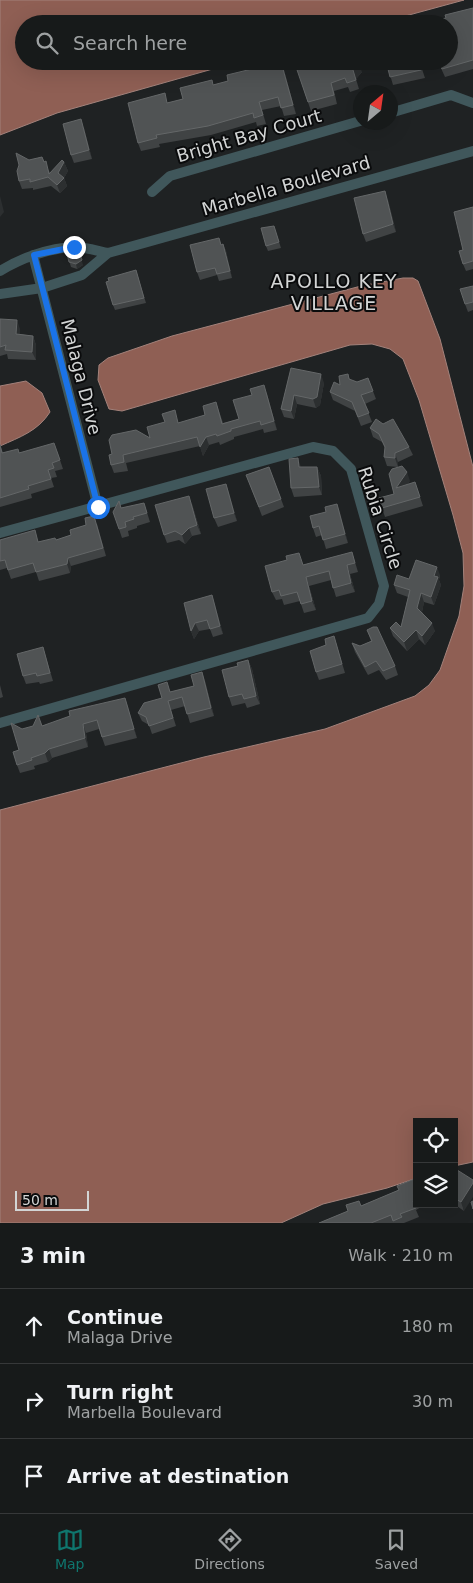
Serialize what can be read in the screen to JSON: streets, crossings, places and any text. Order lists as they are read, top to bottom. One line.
{"streets":{"street":["Bright Bay Court","Marbella Boulevard","Malaga Drive","Rubia Circle"]},"crossings":[["Marbella Boulevard","Malaga Drive"],["Malaga Drive","Rubia Circle"]],"districts":["APOLLO KEY VILLAGE"],"scale_bar":"50 m","north":"top right","page":{"search":"Search here","scale":"50 m","heading":["3 min","Walk · 210 m"],"list":[["Continue","Malaga Drive","180 m"],["Turn right","Marbella Boulevard","30 m"],"Arrive at destination"],"nav":["Map","Directions","Saved"]}}
